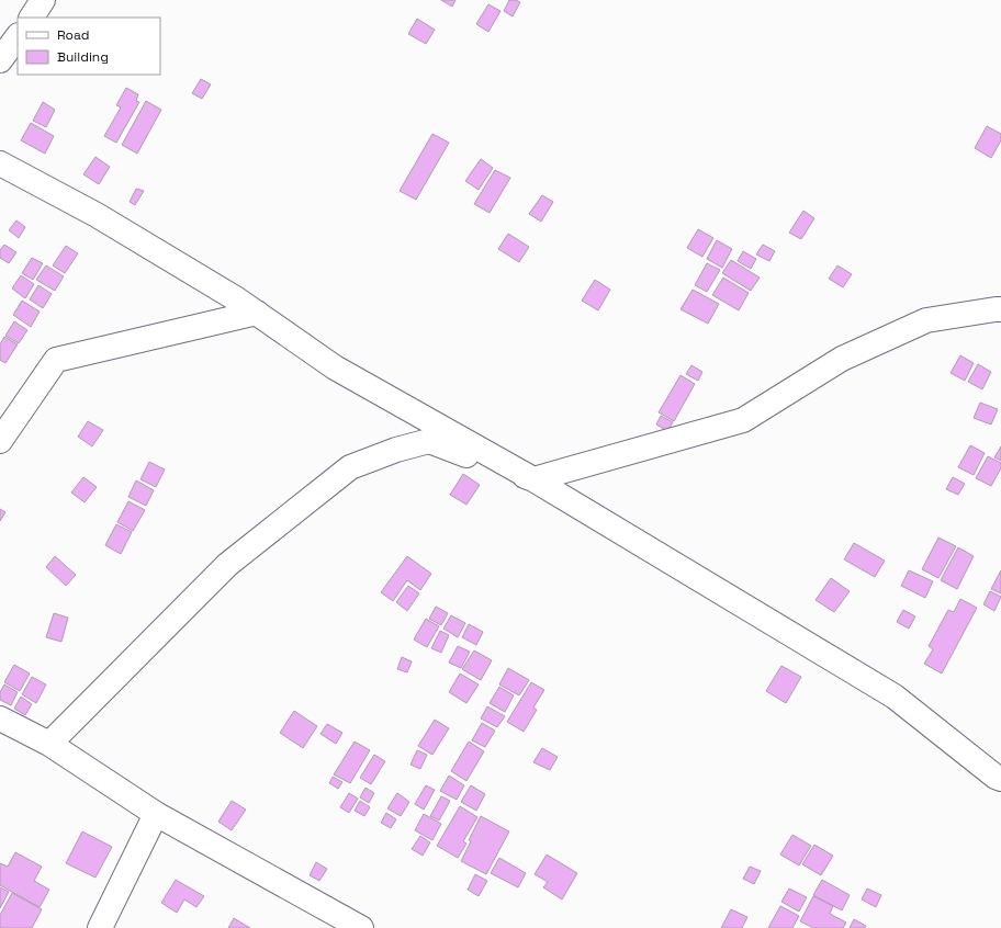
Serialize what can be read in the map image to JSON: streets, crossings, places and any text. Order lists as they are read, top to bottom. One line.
{"legend":["Road","Building"]}
